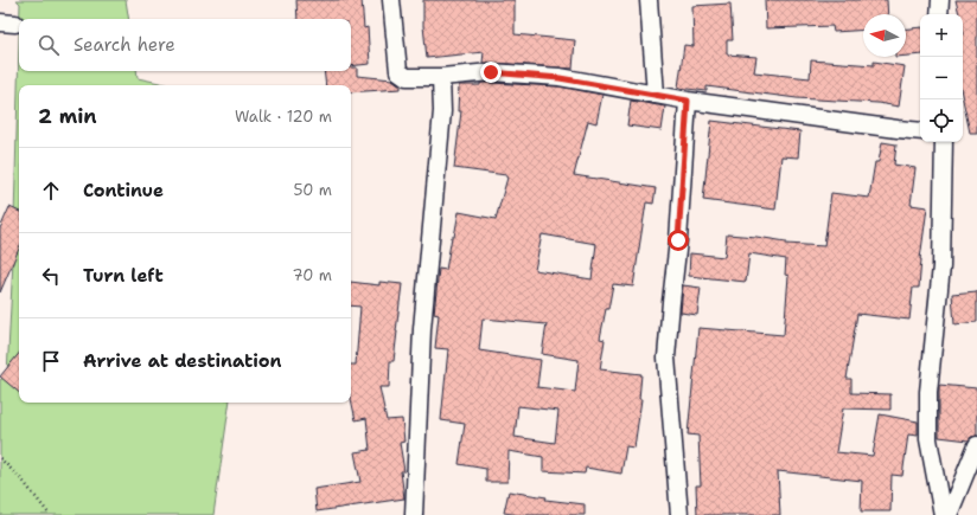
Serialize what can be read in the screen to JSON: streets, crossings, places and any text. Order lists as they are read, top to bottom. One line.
{"north":"left","page":{"map_buttons":["+","−"],"search":"Search here","heading":["2 min","Walk · 120 m"],"list":[["Continue","50 m"],["Turn left","70 m"],"Arrive at destination"]}}
